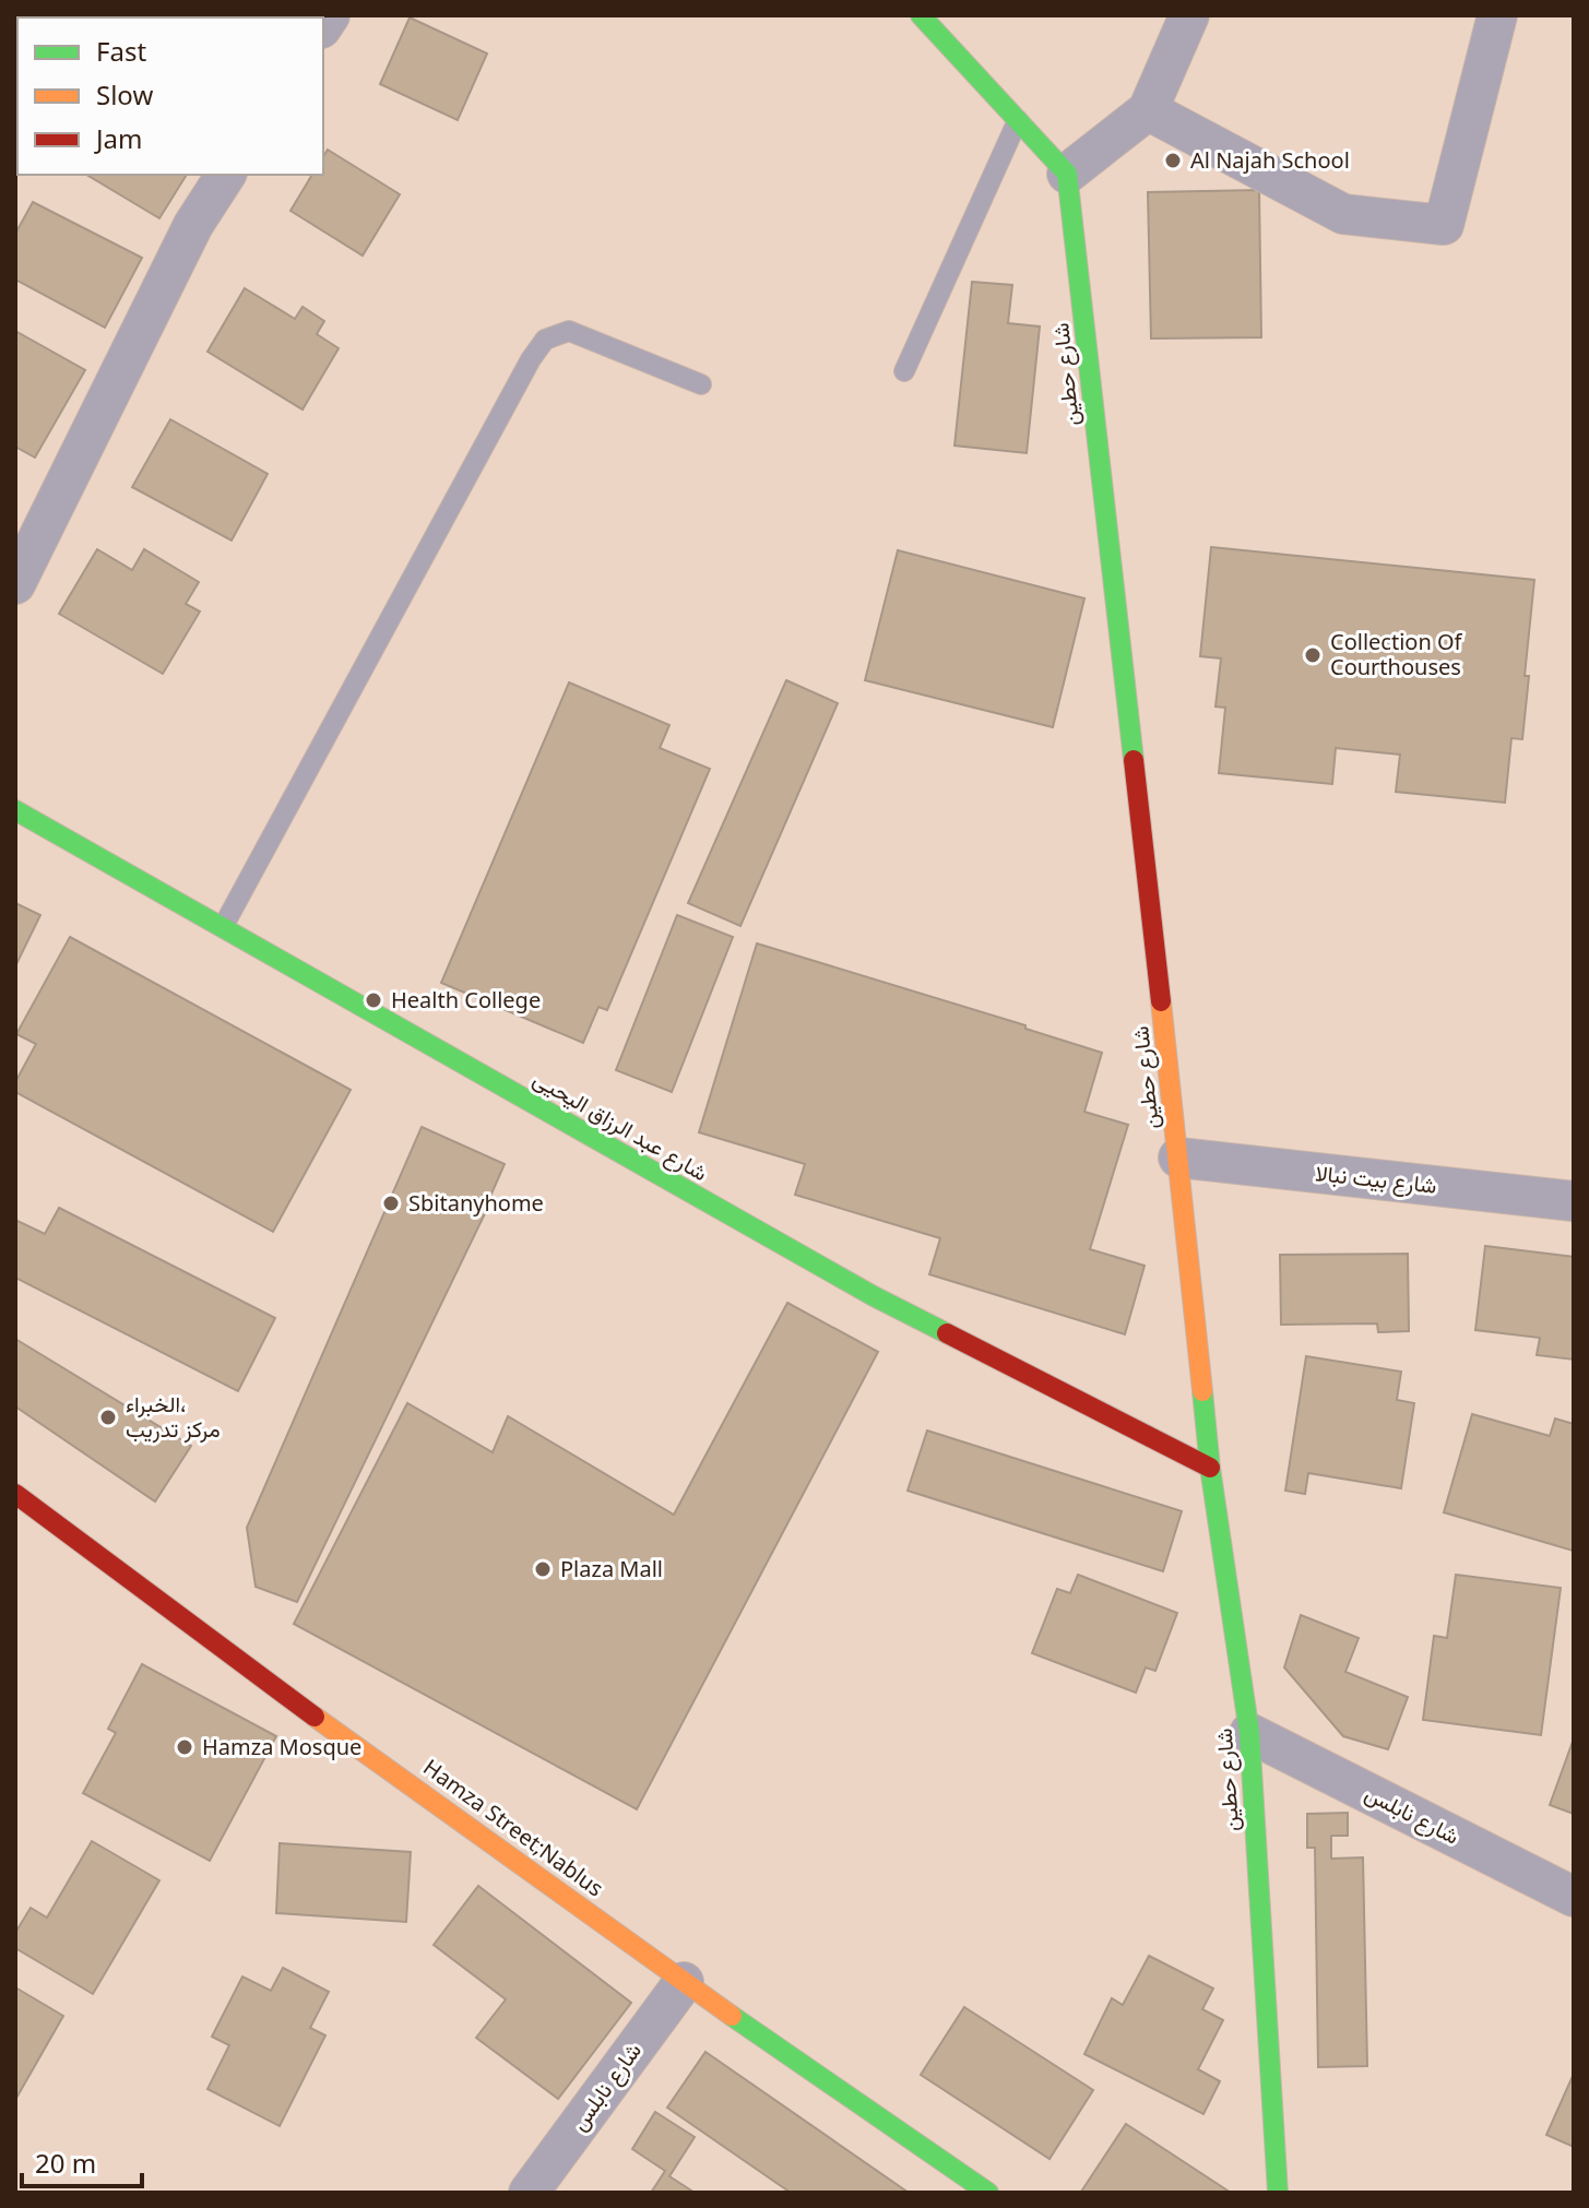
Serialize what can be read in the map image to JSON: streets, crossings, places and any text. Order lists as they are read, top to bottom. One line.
{"streets":{"street":["شارع حطين","شارع عبد الرزاق اليحيى","شارع بيت نبالا","شارع نابلس","Hamza Street;Nablus"]},"crossings":[["شارع حطين","شارع عبد الرزاق اليحيى"],["شارع حطين","شارع بيت نبالا"],["شارع حطين","شارع نابلس"],["شارع نابلس","Hamza Street;Nablus"]],"places":["Al Najah School","Collection Of Courthouses","Health College","Sbitanyhome","الخبراء، مركز تدريب","Plaza Mall","Hamza Mosque"],"legend":["Fast","Slow","Jam"],"scale_bar":"20 m"}
